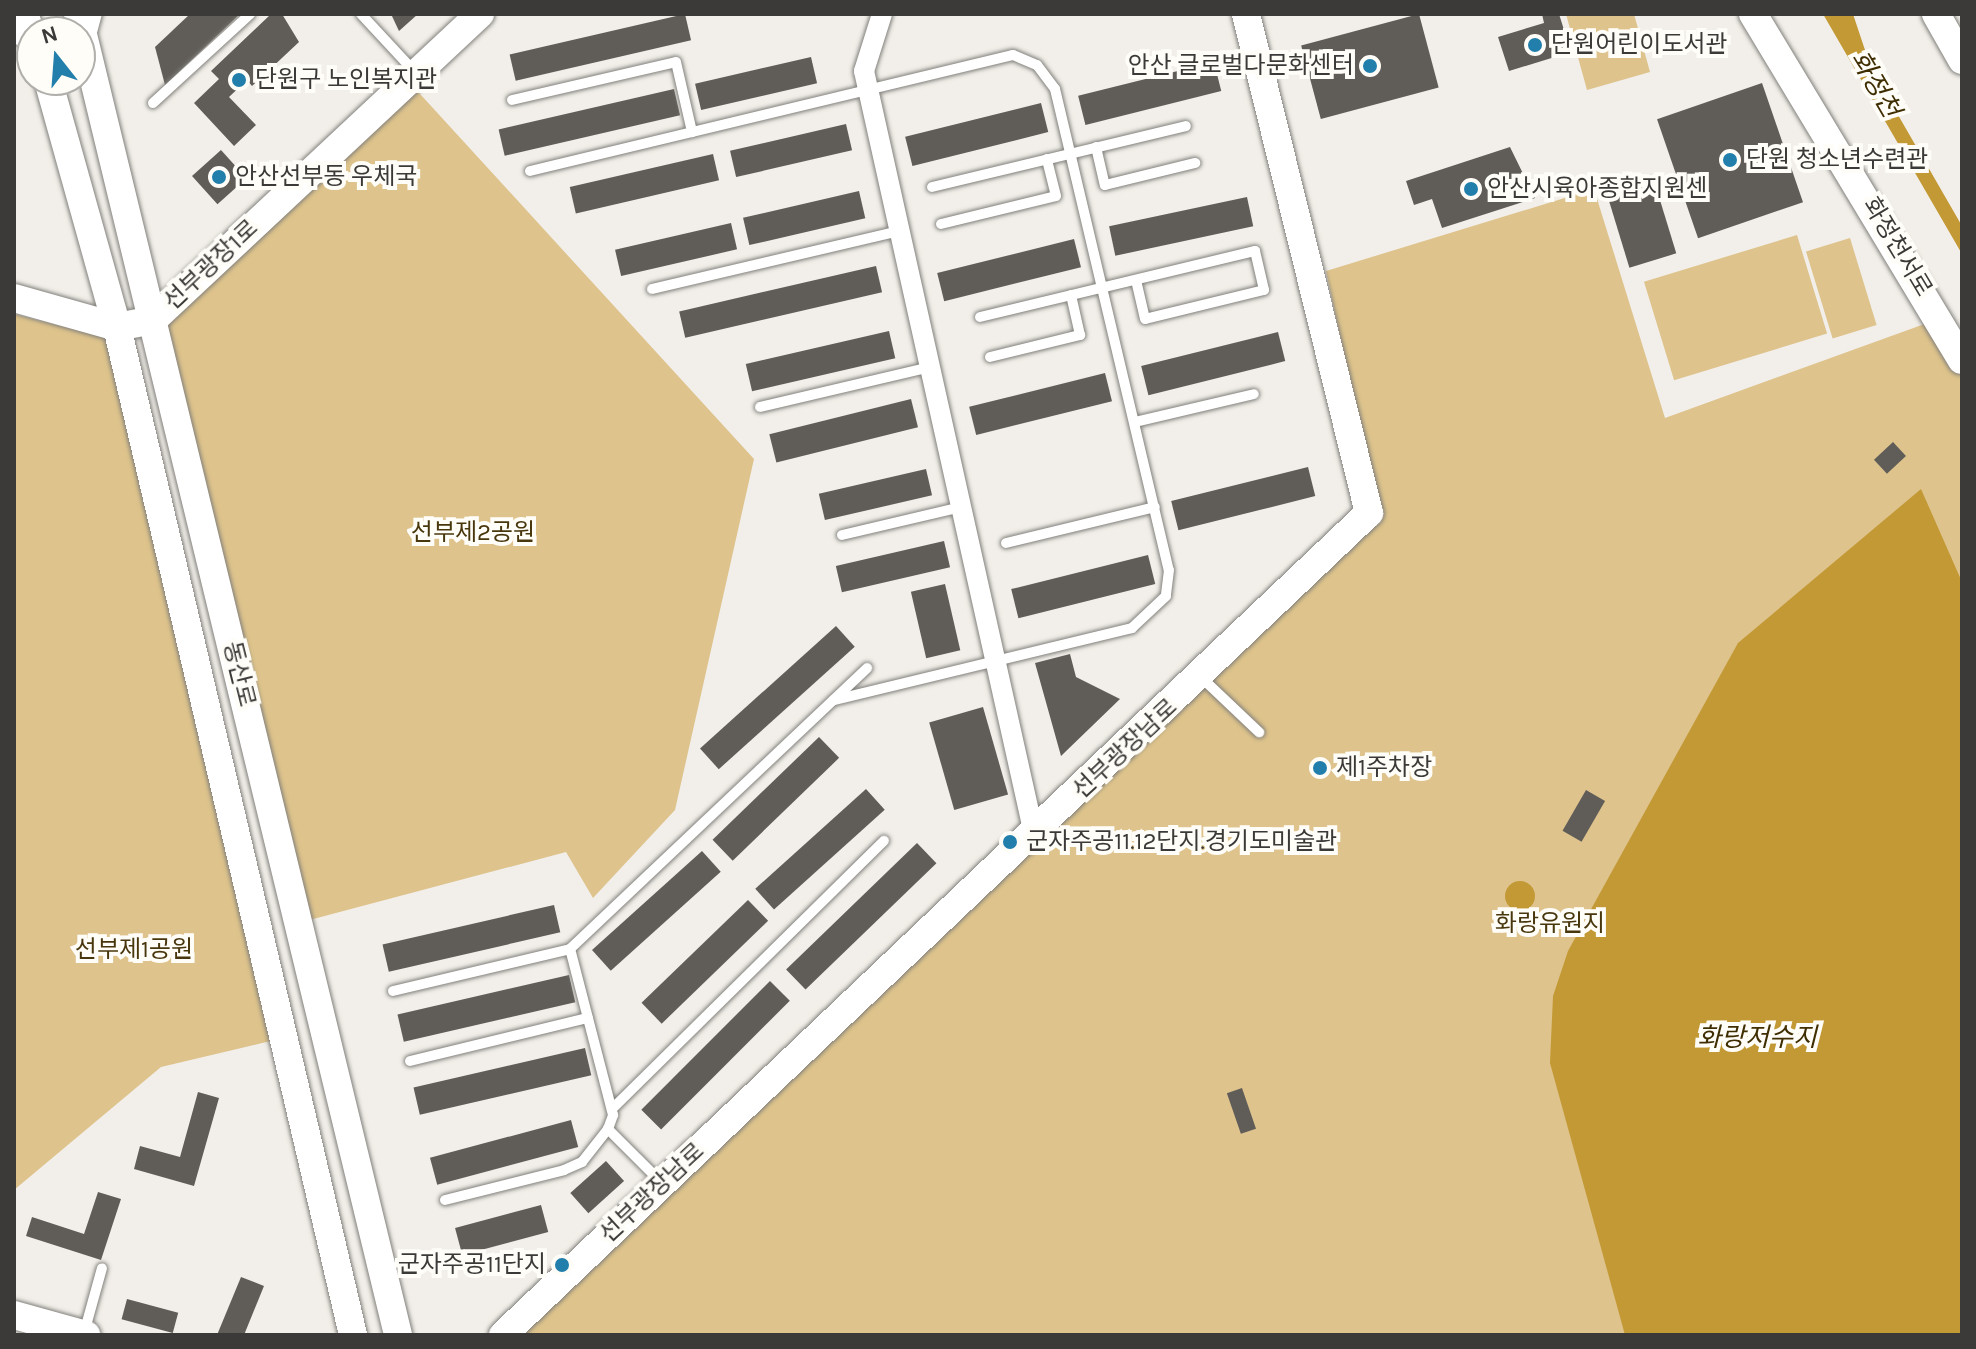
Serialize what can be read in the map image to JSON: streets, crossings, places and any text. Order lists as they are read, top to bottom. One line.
{"streets":{"street":["화정천서로","선부광장1로","동산로","선부광장남로"]},"crossings":[["선부광장1로","동산로"]],"water":["화정천","화랑저수지"],"parks":["선부제2공원","화랑유원지","선부제1공원"],"places":["단원어린이도서관","안산 글로벌다문화센터","단원구 노인복지관","단원 청소년수련관","안산선부동 우체국","안산시육아종합지원센","제1주차장","군자주공11.12단지.경기도미술관","군자주공11단지"],"north":"top"}
